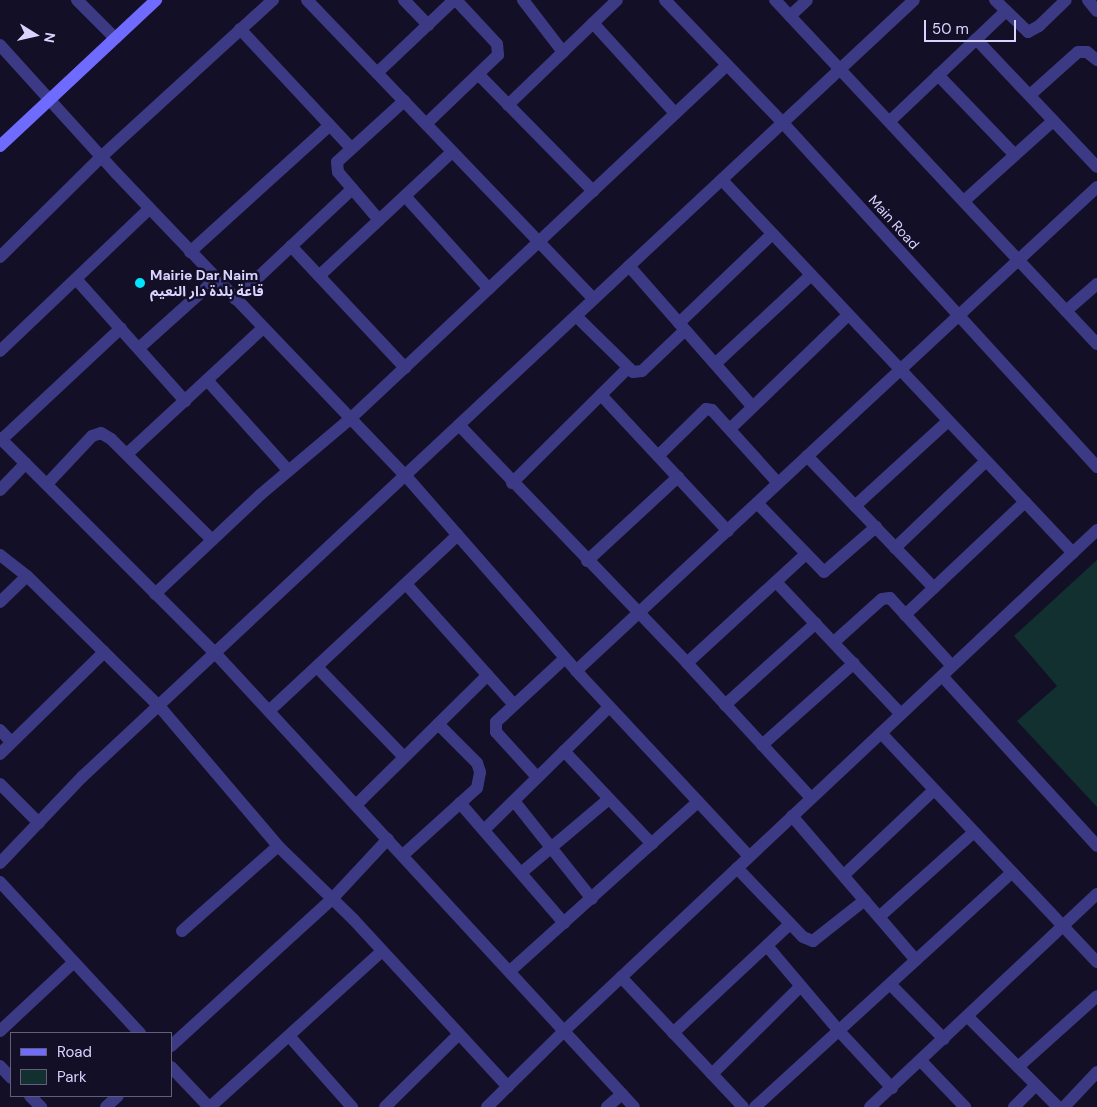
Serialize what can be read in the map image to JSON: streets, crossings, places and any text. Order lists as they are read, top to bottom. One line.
{"streets":{"street":["Main Road"]},"places":["Mairie Dar Naim قاعة بلدة دار النعيم"],"legend":["Road","Park"],"scale_bar":"50 m","north":"right"}
